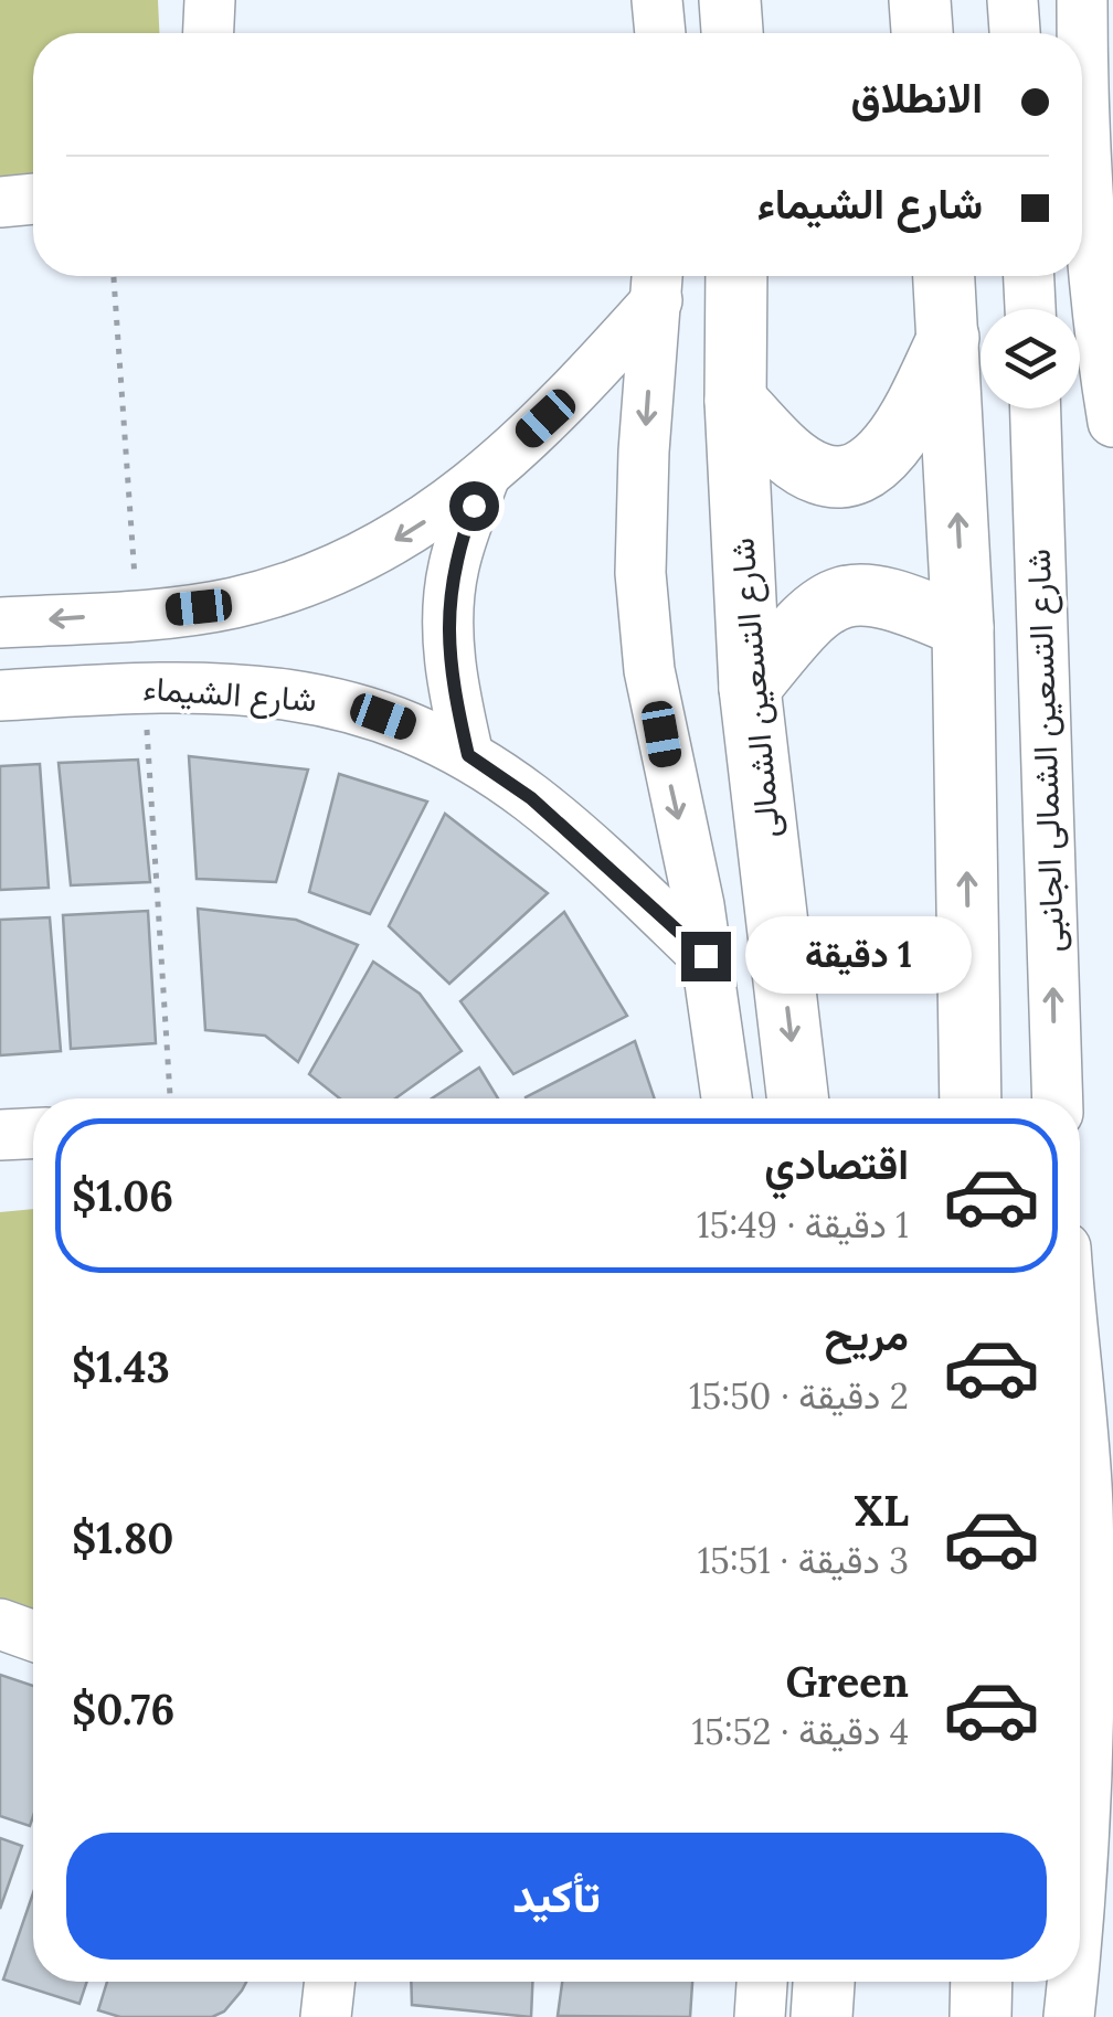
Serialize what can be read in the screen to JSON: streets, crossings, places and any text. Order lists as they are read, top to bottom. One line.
{"streets":{"main road":["شارع التسعين الشمالى"],"street":["شارع الشيماء","شارع التسعين الشمالى الجانبى"]},"page":{"banner":["الانطلاق","شارع الشيماء"],"bubble":"1 دقيقة","list":[{"name":"اقتصادي","note":"1 دقيقة · 15:49","value":"$1.06"},{"name":"مريح","note":"2 دقيقة · 15:50","value":"$1.43"},{"name":"XL","note":"3 دقيقة · 15:51","value":"$1.80"},{"name":"Green","note":"4 دقيقة · 15:52","value":"$0.76"}],"buttons":"تأكيد"}}
